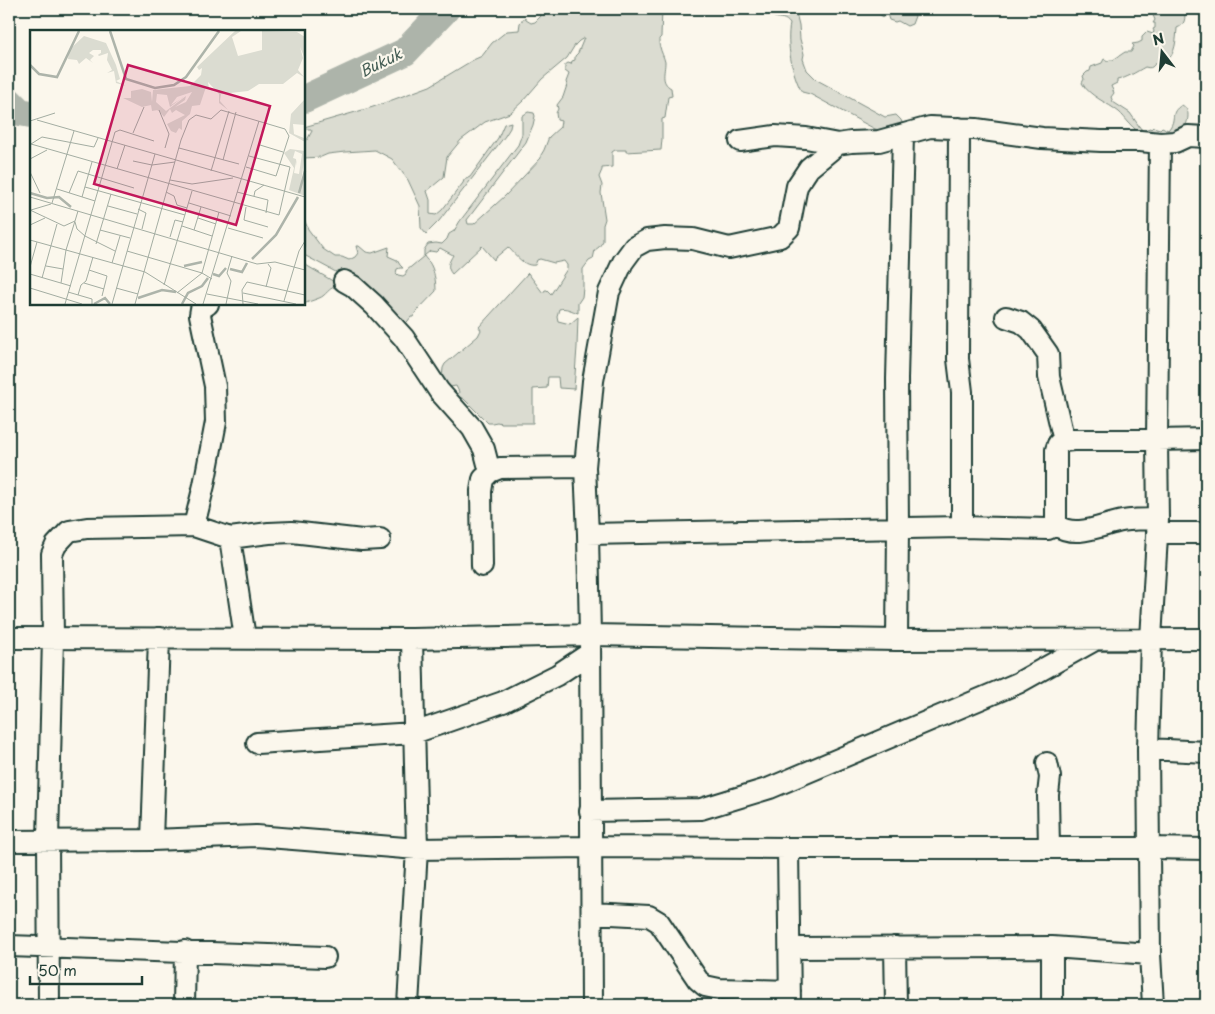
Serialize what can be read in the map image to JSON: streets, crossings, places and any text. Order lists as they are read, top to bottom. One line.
{"water":["Bukuk"],"scale_bar":"50 m","north":"top"}
